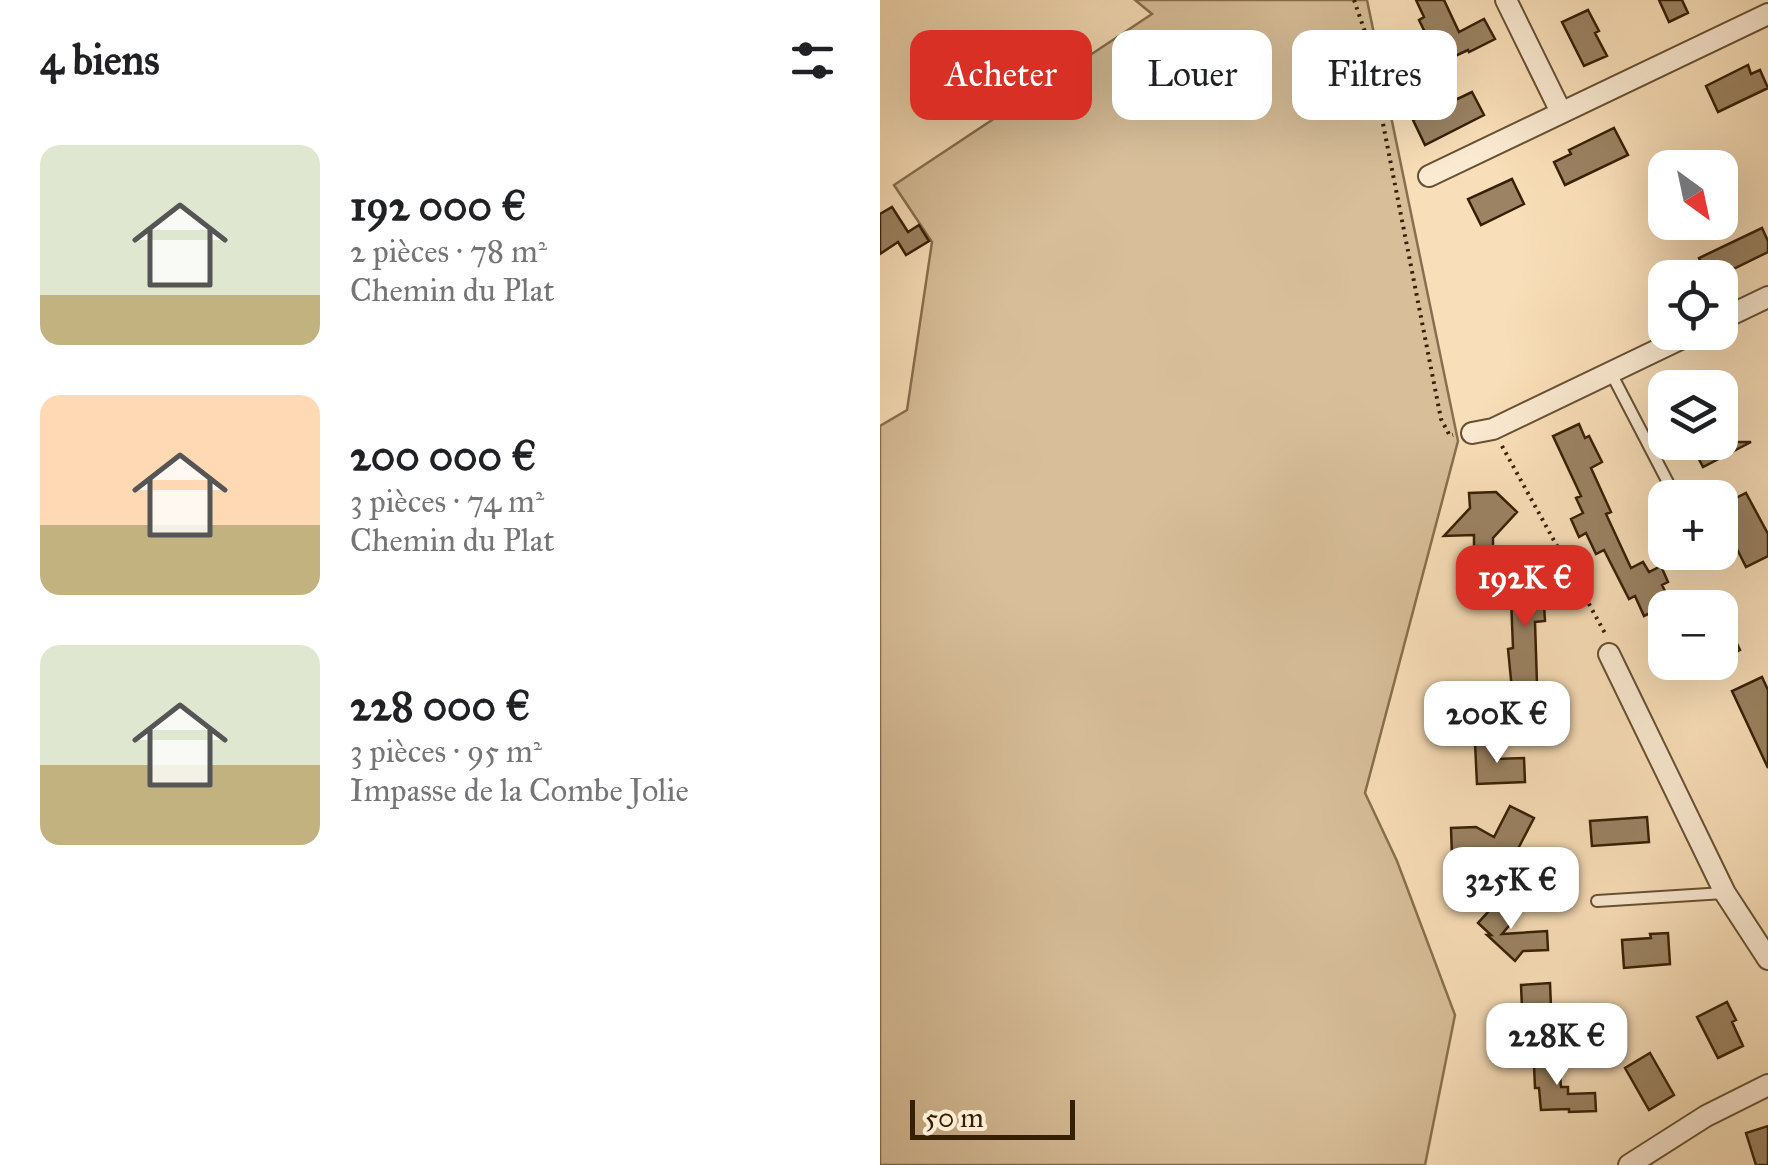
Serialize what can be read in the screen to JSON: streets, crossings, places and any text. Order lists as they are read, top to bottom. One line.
{"scale_bar":"50 m","north":"bottom right","page":{"heading":"4 biens","chip":["Acheter","Louer","Filtres"],"list":[{"name":"192 000 €","note":"2 pièces · 78 m² · Chemin du Plat"},{"name":"200 000 €","note":"3 pièces · 74 m² · Chemin du Plat"},{"name":"228 000 €","note":"3 pièces · 95 m² · Impasse de la Combe Jolie"}],"map_buttons":["+","−"],"price":["192K €","200K €","325K €","228K €"],"scale":"50 m"}}
